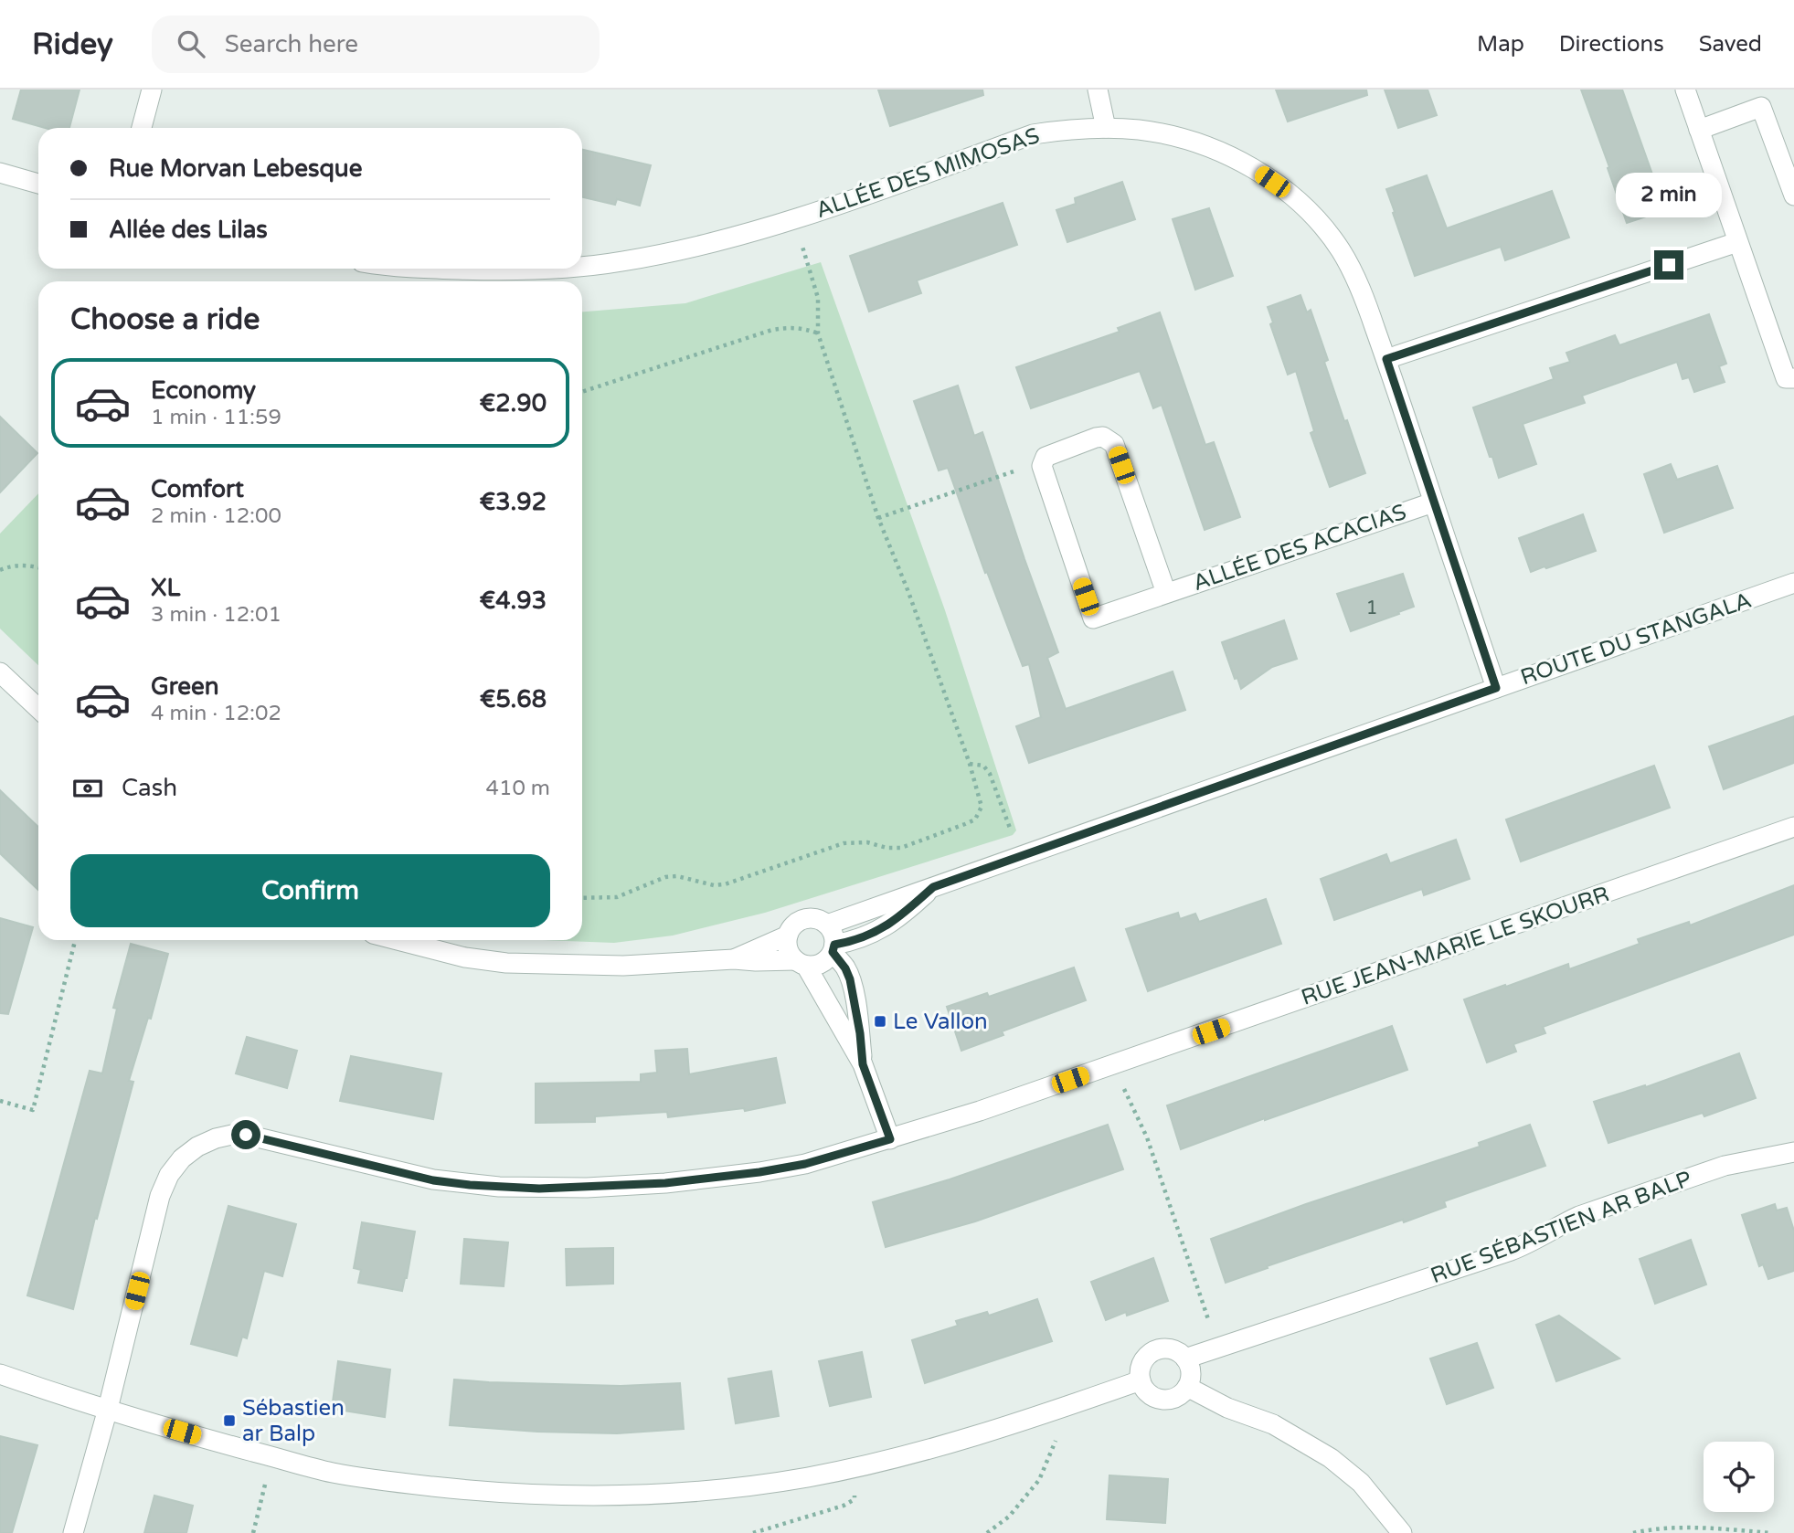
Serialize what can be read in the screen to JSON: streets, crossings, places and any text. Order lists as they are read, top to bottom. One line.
{"streets":{"street":["ALLÉE DES MIMOSAS","ALLÉE DES ACACIAS","ROUTE DU STANGALA","RUE JEAN-MARIE LE SKOURR","RUE SÉBASTIEN AR BALP"]},"crossings":[["ALLÉE DES MIMOSAS","ALLÉE DES ACACIAS"],["ALLÉE DES MIMOSAS","ROUTE DU STANGALA"]],"places":{"transit":["Le Vallon","Sébastien ar Balp"]},"house_numbers":["1"],"page":{"header":"Ridey","search":"Search here","nav":["Map","Directions","Saved"],"banner":["Rue Morvan Lebesque","Allée des Lilas"],"bubble":"2 min","heading":"Choose a ride","list":[{"name":"Economy","note":"1 min · 11:59","value":"€2.90"},{"name":"Comfort","note":"2 min · 12:00","value":"€3.92"},{"name":"XL","note":"3 min · 12:01","value":"€4.93"},{"name":"Green","note":"4 min · 12:02","value":"€5.68"}],"pay":["Cash","410 m"],"buttons":"Confirm"}}
